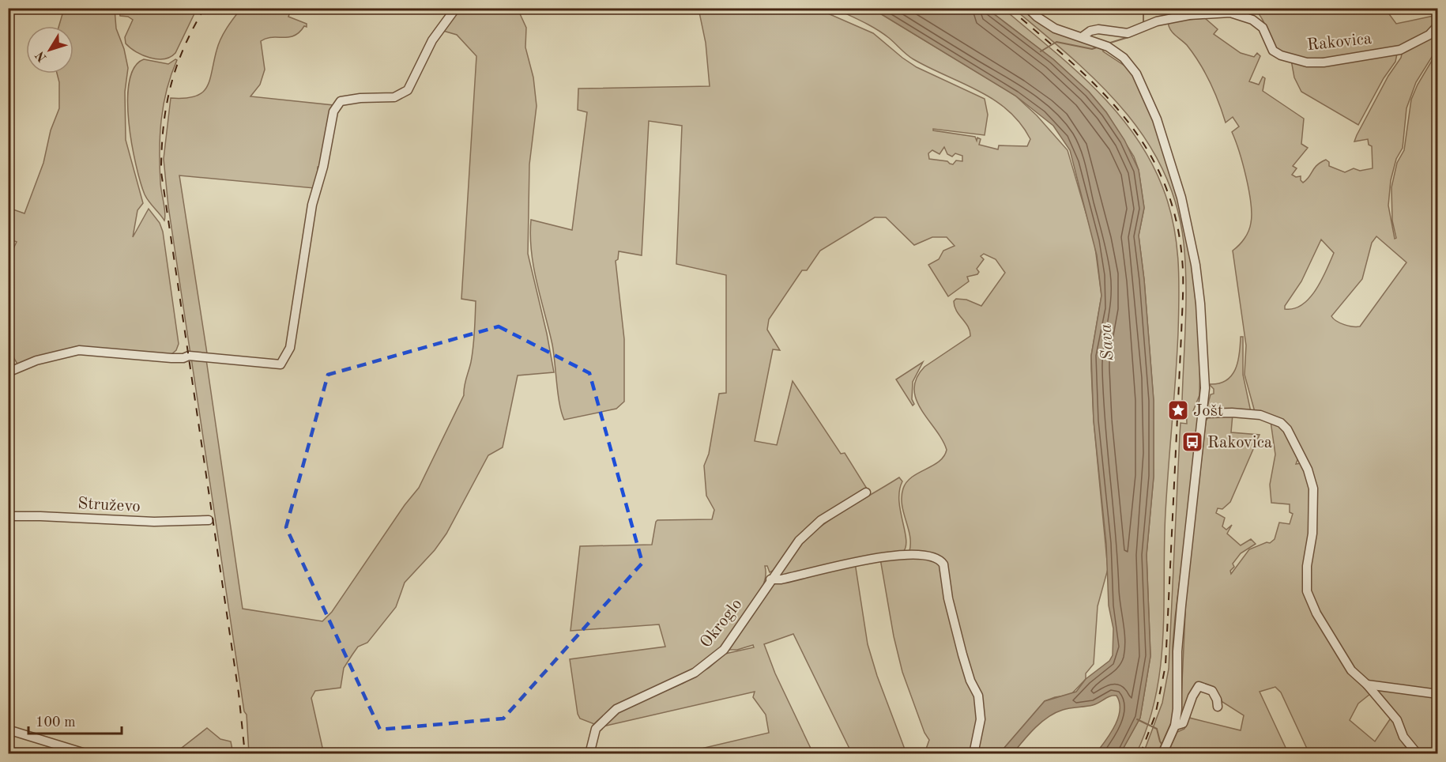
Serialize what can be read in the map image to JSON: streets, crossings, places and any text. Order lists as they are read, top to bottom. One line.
{"streets":{"street":["Rakovica","Struževo","Okroglo"]},"water":["Sava"],"places":{"place":["Jošt"],"bus stop":["Rakovica"]},"scale_bar":"100 m","north":"bottom left"}
